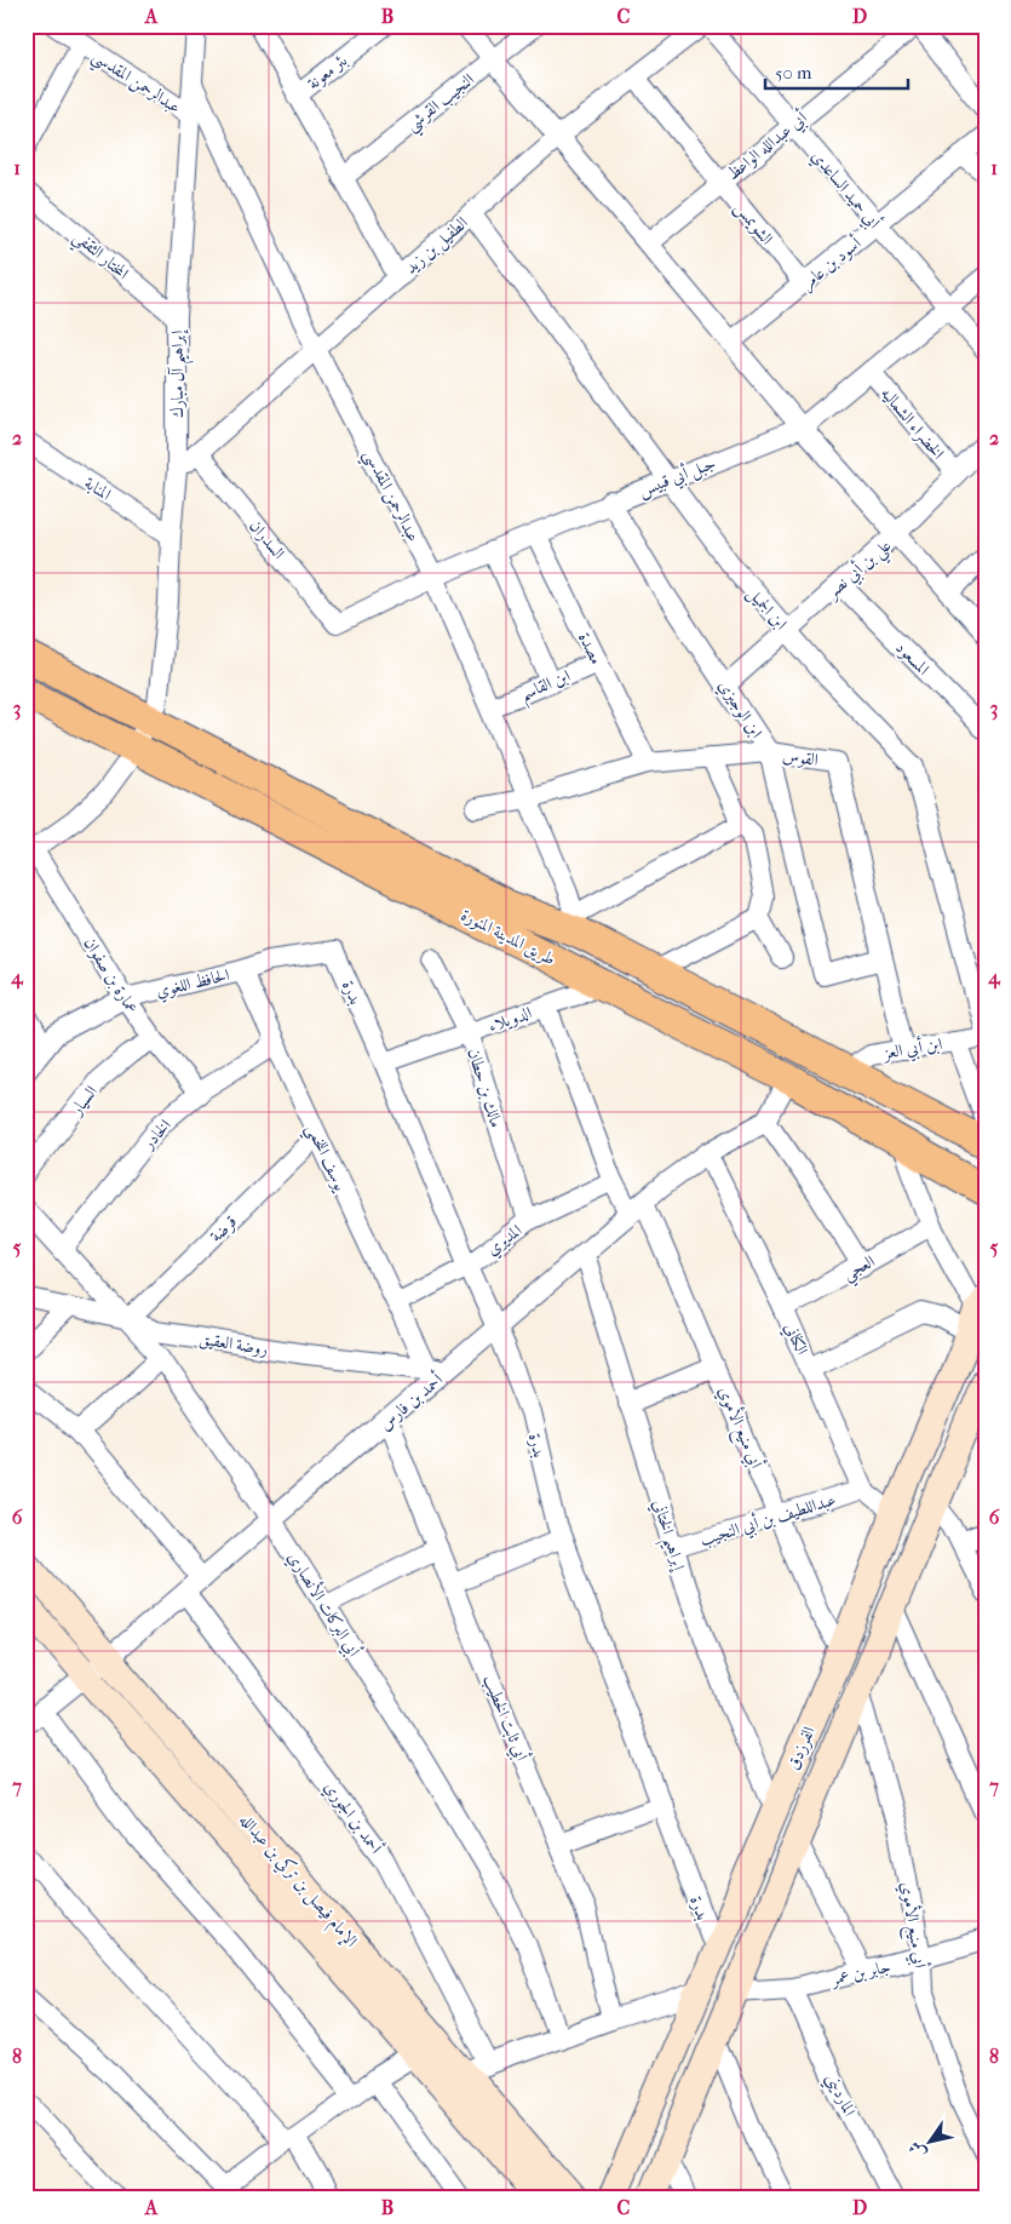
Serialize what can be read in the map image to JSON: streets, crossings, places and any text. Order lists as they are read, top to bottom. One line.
{"streets":{"main road":["طريق المدينة المنورة","الفرزدق","الإمام فيصل بن تركي بن عبدالله"],"street":["بئر معونة","عبدالرحمن المقدسي","النجيب القرشي","أبي عبدالله الواعظ","أبي حميد الساعدي","الشويمس","الطفيل بن زيد","المختار الثقفي","أسود بن عامر","إبراهيم آل مبارك","الخضراء الشماليه","جبل أبي قبيس","المنابة","السدران","علي بن أبي نصر","ابن الجميل","مصدة","المسعود","ابن القاسم","ابن الوجيزي","القوس","عمارة بن صفوان","الحافظ اللغوي","بدرة","الدويلاء","ابن أبي العز","مالك بن حطان","السيار","الخادر","يوسف اللخمي","قرضة","المديري","العجي","الكناني","روضة العقيق","أحمد بن فارس","أبي منيع الأموي","عبداللطيف بن أبي النجيب","إبراهيم الختاني","أبي البركات الأنصاري","أبي ثابت الخطيب","أحمد بن الجوري","جابر بن عمر","المارديني"]},"crossings":[["عبدالرحمن المقدسي","الطفيل بن زيد"],["عبدالرحمن المقدسي","إبراهيم آل مبارك"],["عبدالرحمن المقدسي","جبل أبي قبيس"],["عبدالرحمن المقدسي","ابن القاسم"],["عبدالرحمن المقدسي","القوس"],["عبدالرحمن المقدسي","طريق المدينة المنورة"],["أبي عبدالله الواعظ","أبي حميد الساعدي"],["أبي عبدالله الواعظ","الشويمس"],["أبي حميد الساعدي","أسود بن عامر"],["أبي حميد الساعدي","جبل أبي قبيس"],["الشويمس","الطفيل بن زيد"],["الشويمس","أسود بن عامر"],["الطفيل بن زيد","إبراهيم آل مبارك"],["الطفيل بن زيد","السدران"],["الطفيل بن زيد","ابن الجميل"],["المختار الثقفي","إبراهيم آل مبارك"],["إبراهيم آل مبارك","المنابة"],["إبراهيم آل مبارك","طريق المدينة المنورة"],["إبراهيم آل مبارك","عمارة بن صفوان"],["الخضراء الشماليه","جبل أبي قبيس"],["الخضراء الشماليه","علي بن أبي نصر"],["جبل أبي قبيس","السدران"],["جبل أبي قبيس","ابن الجميل"],["جبل أبي قبيس","مصدة"],["جبل أبي قبيس","ابن الوجيزي"],["علي بن أبي نصر","ابن الجميل"],["علي بن أبي نصر","المسعود"],["علي بن أبي نصر","ابن الوجيزي"],["ابن الجميل","ابن أبي العز"],["مصدة","ابن القاسم"],["مصدة","القوس"],["ابن الوجيزي","القوس"],["القوس","ابن أبي العز"],["طريق المدينة المنورة","الدويلاء"],["طريق المدينة المنورة","ابن أبي العز"],["عمارة بن صفوان","الحافظ اللغوي"],["عمارة بن صفوان","السيار"],["عمارة بن صفوان","الخادر"],["الحافظ اللغوي","بدرة"],["الحافظ اللغوي","يوسف اللخمي"],["بدرة","الدويلاء"],["بدرة","يوسف اللخمي"],["بدرة","المديري"],["بدرة","أحمد بن فارس"],["بدرة","الفرزدق"],["الدويلاء","مالك بن حطان"],["الدويلاء","أبي منيع الأموي"],["مالك بن حطان","المديري"],["الخادر","يوسف اللخمي"],["الخادر","أبي البركات الأنصاري"],["يوسف اللخمي","قرضة"],["يوسف اللخمي","المديري"],["يوسف اللخمي","روضة العقيق"],["قرضة","روضة العقيق"],["قرضة","أبي البركات الأنصاري"],["المديري","أبي منيع الأموي"],["العجي","الكناني"],["الكناني","أحمد بن فارس"],["الكناني","عبداللطيف بن أبي النجيب"],["الكناني","الفرزدق"],["روضة العقيق","أحمد بن فارس"],["روضة العقيق","أبي البركات الأنصاري"],["أحمد بن فارس","أبي منيع الأموي"],["أحمد بن فارس","إبراهيم الختاني"],["أحمد بن فارس","أبي البركات الأنصاري"],["أحمد بن فارس","أبي ثابت الخطيب"],["أحمد بن فارس","أحمد بن الجوري"],["أحمد بن فارس","الإمام فيصل بن تركي بن عبدالله"],["أبي منيع الأموي","عبداللطيف بن أبي النجيب"],["أبي منيع الأموي","الفرزدق"],["أبي منيع الأموي","جابر بن عمر"],["عبداللطيف بن أبي النجيب","إبراهيم الختاني"],["إبراهيم الختاني","الفرزدق"],["الفرزدق","جابر بن عمر"],["أحمد بن الجوري","الإمام فيصل بن تركي بن عبدالله"],["جابر بن عمر","المارديني"]],"scale_bar":"50 m","north":"bottom left","grid":{"columns":["A","B","C","D"],"rows":["1","2","3","4","5","6","7","8"]}}
